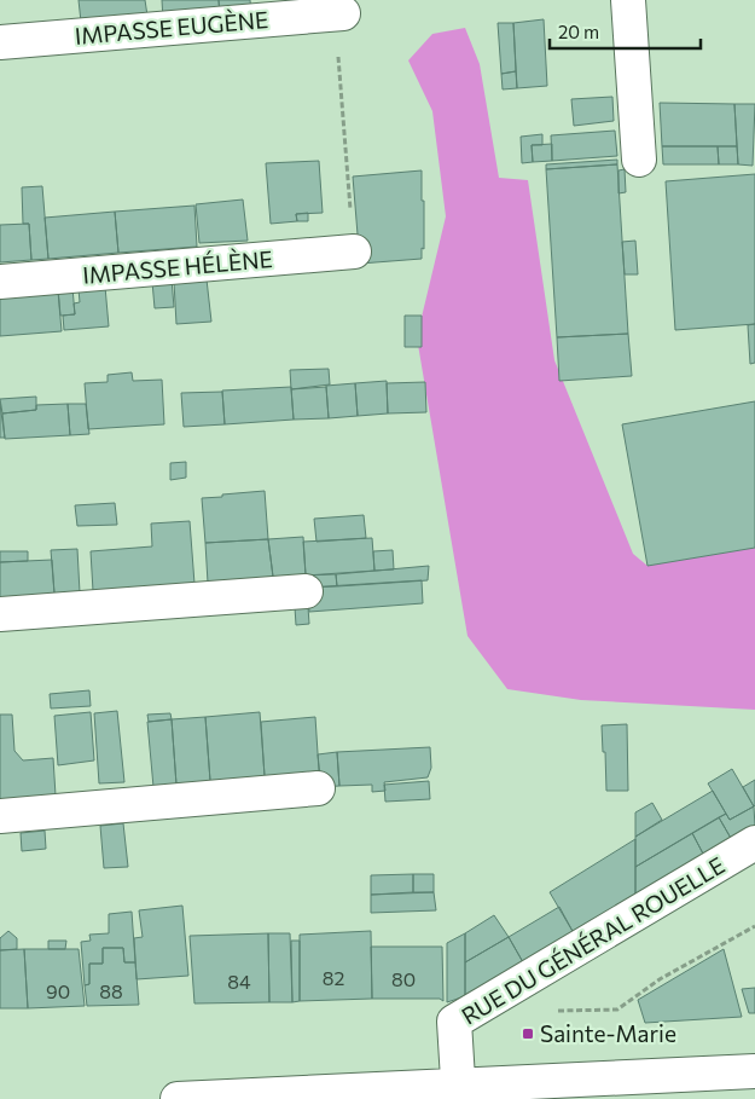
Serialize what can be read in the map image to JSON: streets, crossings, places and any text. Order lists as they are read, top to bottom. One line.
{"streets":{"street":["IMPASSE EUGÈNE","IMPASSE HÉLÈNE","RUE DU GÉNÉRAL ROUELLE"]},"places":{"transit":["Sainte-Marie"]},"house_numbers":["82","80","84","90","88"],"scale_bar":"20 m"}
